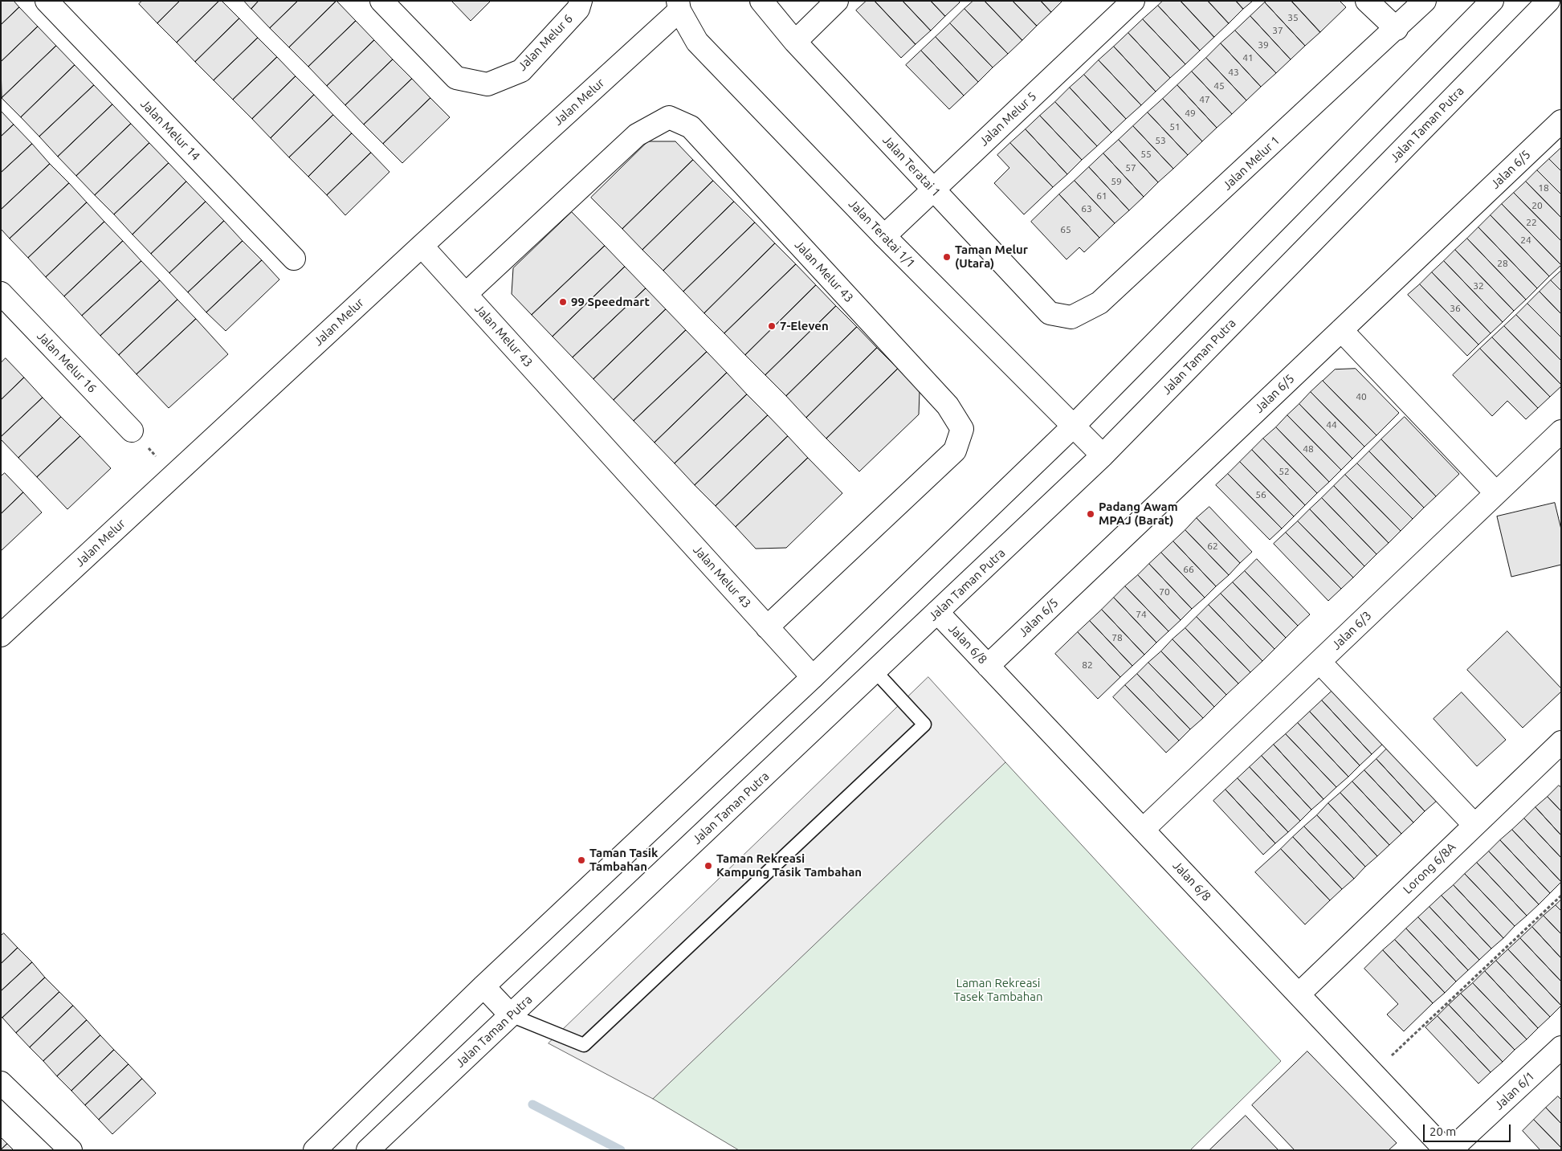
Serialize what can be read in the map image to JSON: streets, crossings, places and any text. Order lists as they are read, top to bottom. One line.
{"streets":{"street":["Jalan Melur 6","Jalan Melur","Jalan Melur 5","Jalan Taman Putra","Jalan Melur 14","Jalan Melur 1","Jalan Teratai 1","Jalan 6/5","Jalan Teratai 1/1","Jalan Melur 43","Jalan Melur 16","Jalan 6/3","Jalan 6/8","Lorong 6/8A","Jalan 6/1"]},"crossings":[["Jalan Melur","Jalan Teratai 1/1"],["Jalan Melur","Jalan Melur 43"],["Jalan Melur 5","Jalan Teratai 1"],["Jalan Melur 5","Jalan Teratai 1/1"],["Jalan Taman Putra","Jalan Teratai 1/1"],["Jalan Taman Putra","Jalan 6/8"],["Jalan Melur 1","Jalan Teratai 1"],["Jalan 6/5","Jalan 6/8"],["Jalan 6/3","Jalan 6/8"],["Jalan 6/8","Lorong 6/8A"]],"parks":["Laman Rekreasi Tasek Tambahan"],"places":["Taman Melur (Utara)","99 Speedmart","7-Eleven","Padang Awam MPAJ (Barat)","Taman Tasik Tambahan","Taman Rekreasi Kampung Tasik Tambahan"],"house_numbers":["35","37","39","41","43","45","47","49","51","53","55","57","59","18","61","20","63","22","65","24","28","32","36","40","44","48","52","56","62","66","70","74","78","82"],"scale_bar":"20 m"}
